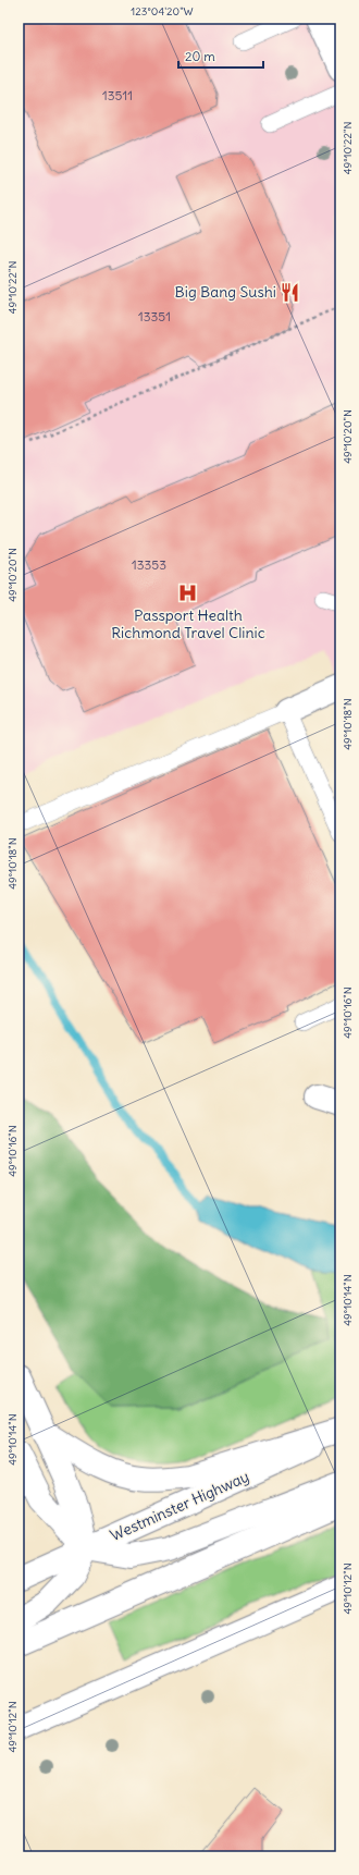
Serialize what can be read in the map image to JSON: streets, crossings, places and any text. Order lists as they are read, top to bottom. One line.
{"streets":{"main road":["Westminster Highway"]},"places":{"restaurant":["Big Bang Sushi"],"hospital":["Passport Health Richmond Travel Clinic"]},"house_numbers":["13511","13351","13353"],"scale_bar":"20 m","coordinates":["123°04'20\"W","49°10'22\"N","49°10'20\"N","49°10'18\"N","49°10'16\"N","49°10'14\"N","49°10'12\"N"]}
